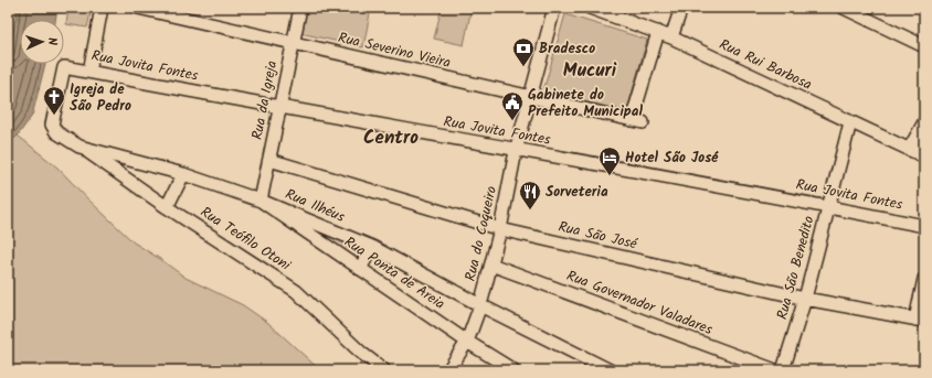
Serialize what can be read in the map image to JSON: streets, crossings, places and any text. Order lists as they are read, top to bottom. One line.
{"streets":{"street":["Rua Severino Vieira","Rua Rui Barbosa","Rua Jovita Fontes","Rua da Igreja","Rua Ilhéus","Rua do Coqueiro","Rua São José","Rua Teófilo Otoni","Rua São Benedito","Rua Ponta de Areia","Rua Governador Valadares"]},"crossings":[["Rua Severino Vieira","Rua Rui Barbosa"],["Rua Severino Vieira","Rua da Igreja"],["Rua Severino Vieira","Rua do Coqueiro"],["Rua Rui Barbosa","Rua São Benedito"],["Rua Jovita Fontes","Rua da Igreja"],["Rua Jovita Fontes","Rua Ilhéus"],["Rua Jovita Fontes","Rua do Coqueiro"],["Rua Jovita Fontes","Rua São Benedito"],["Rua da Igreja","Rua Ilhéus"],["Rua da Igreja","Rua São José"],["Rua da Igreja","Rua Ponta de Areia"],["Rua Ilhéus","Rua do Coqueiro"],["Rua Ilhéus","Rua Teófilo Otoni"],["Rua Ilhéus","Rua Ponta de Areia"],["Rua do Coqueiro","Rua São José"],["Rua do Coqueiro","Rua Ponta de Areia"],["Rua do Coqueiro","Rua Governador Valadares"],["Rua São José","Rua São Benedito"]],"districts":["Mucuri","Centro"],"places":{"bank":["Bradesco"],"church":["Igreja de São Pedro"],"public building":["Gabinete do Prefeito Municipal"],"hotel":["Hotel São José"],"restaurant":["Sorveteria"]},"north":"right"}
